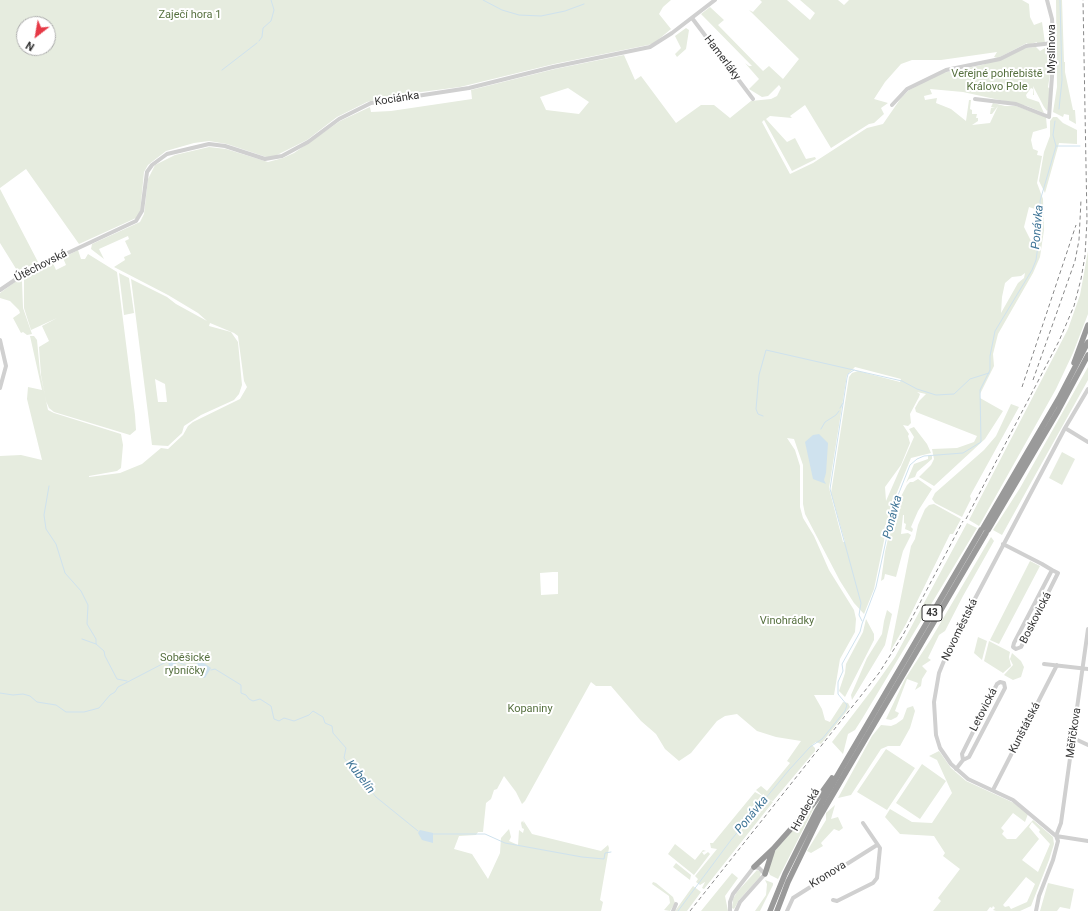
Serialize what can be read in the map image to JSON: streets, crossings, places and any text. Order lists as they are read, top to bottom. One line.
{"streets":{"highway":["43","Hradecká"],"street":["Myslínova","Hamerláky","Kociánka","Útěchovská","Boskovická","Novoměstská","Letovická","Kunštátská","Měřičkova","Kronova"]},"crossings":[["Hamerláky","Kociánka"],["Kociánka","Útěchovská"],["43","Hradecká"],["Boskovická","Novoměstská"],["Novoměstská","Letovická"],["Novoměstská","Kunštátská"],["Novoměstská","Měřičkova"]],"water":["Ponávka","Kubelín"],"parks":["Zaječí hora 1","Veřejné pohřebiště Královo Pole","Vinohrádky","Soběšické rybníčky","Kopaniny"],"north":"bottom left"}
